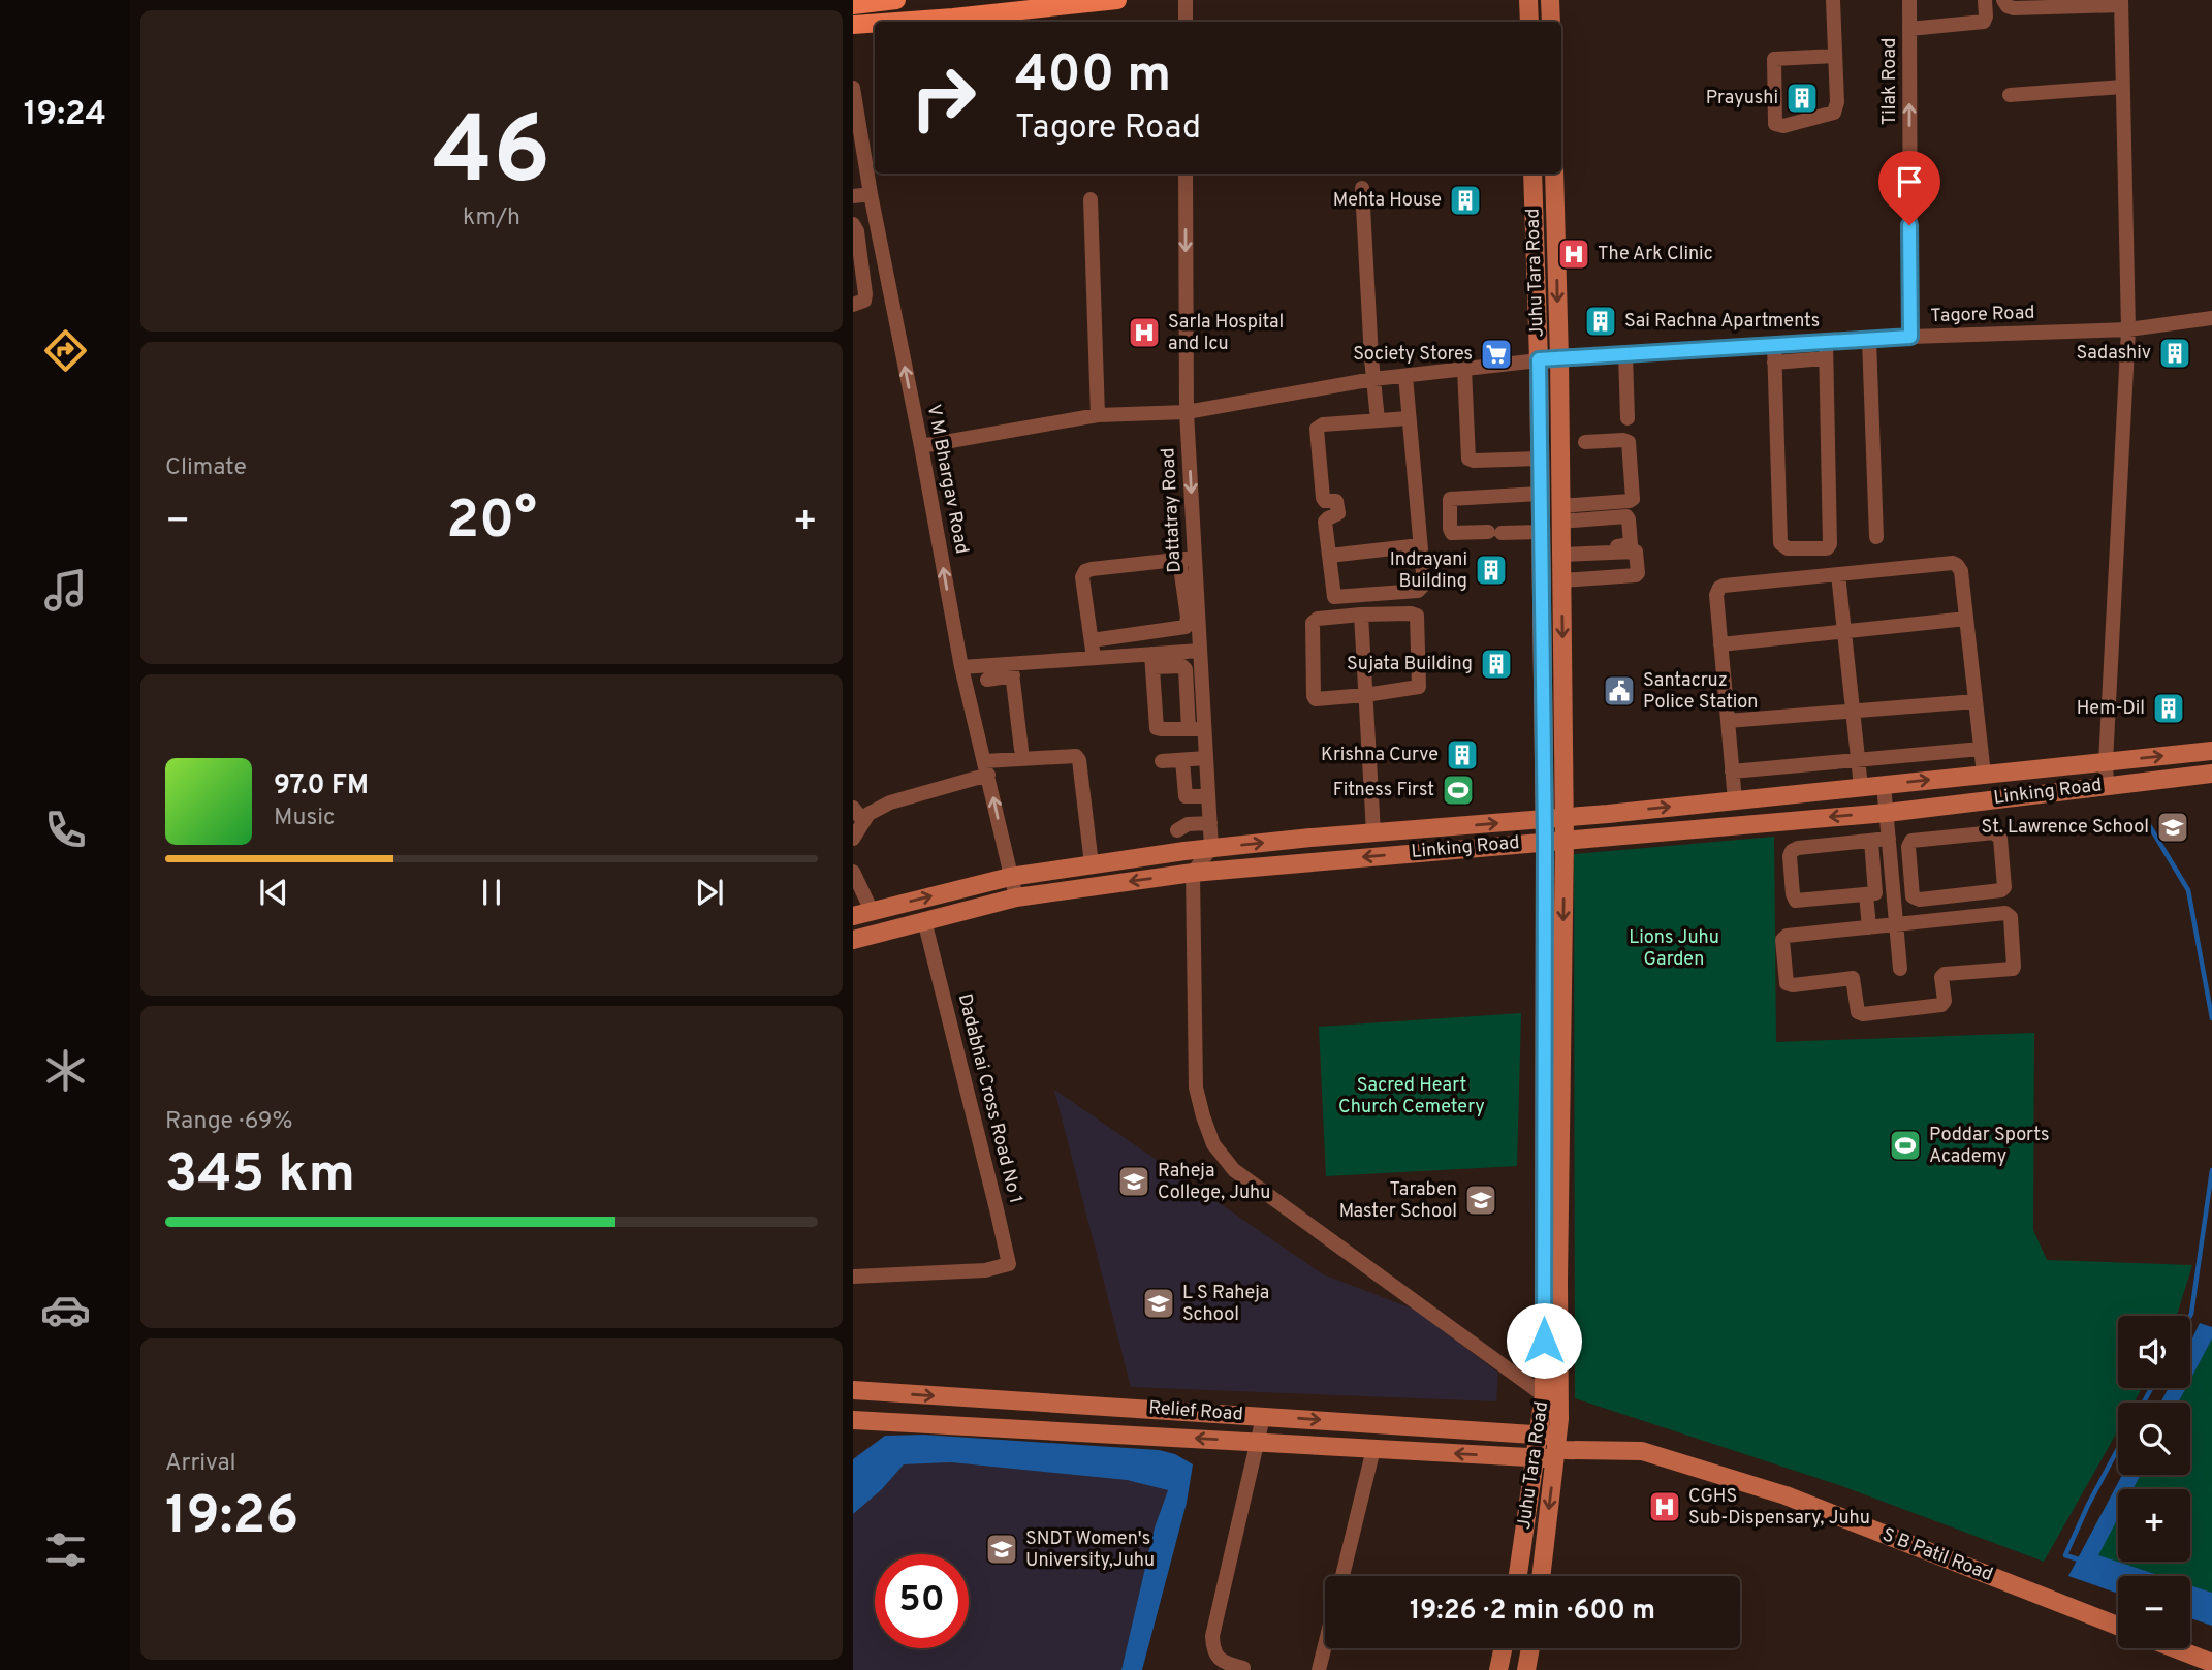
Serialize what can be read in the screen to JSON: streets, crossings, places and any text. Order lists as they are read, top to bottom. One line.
{"streets":{"main road":["Juhu Tara Road","Linking Road","Relief Road","S B Patil Road"],"street":["Tilak Road","Tagore Road","V M Bhargav Road","Dattatray Road","Dadabhai Cross Road No 1"]},"crossings":[["Tilak Road","Tagore Road"],["Juhu Tara Road","Tagore Road"],["Juhu Tara Road","Linking Road"],["Juhu Tara Road","Relief Road"],["Juhu Tara Road","S B Patil Road"],["Tagore Road","V M Bhargav Road"],["Tagore Road","Dattatray Road"],["V M Bhargav Road","Linking Road"],["Dattatray Road","Linking Road"],["Linking Road","Dadabhai Cross Road No 1"],["Relief Road","S B Patil Road"]],"one_way":["Tilak Road","V M Bhargav Road"],"parks":["Lions Juhu Garden","Sacred Heart Church Cemetery"],"places":{"building":["Prayushi","Mehta House","Sai Rachna Apartments","Sadashiv","Indrayani Building","Sujata Building","Hem-Dil","Krishna Curve"],"hospital":["The Ark Clinic","Sarla Hospital and Icu","CGHS Sub-Dispensary, Juhu"],"supermarket":["Society Stores"],"public building":["Santacruz Police Station"],"sports":["Fitness First","Poddar Sports Academy"],"school or university":["St. Lawrence School","Raheja College, Juhu","Taraben Master School","L S Raheja School","SNDT Women's University,Juhu"]},"page":{"tabs":"19:24","tile":[["46","km/h"],"Climate",["Range · 69%","345 km"],["Arrival","19:26"]],"turn":["400 m","Tagore Road"],"heat":["−","20°","+"],"song":["97.0 FM","Music"],"map_buttons":["+","−"],"limit":"50","trip":"19:26 · 2 min · 600 m"}}
